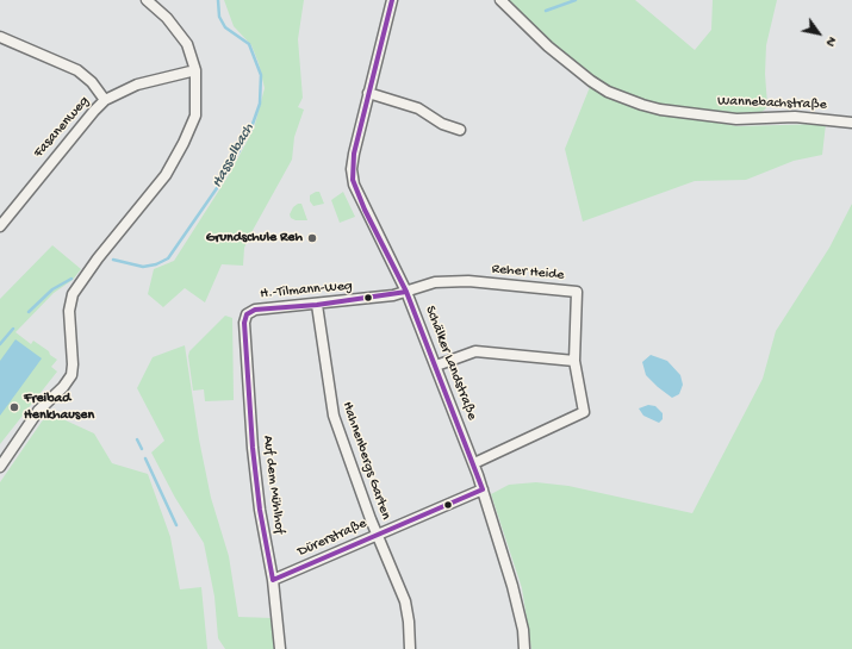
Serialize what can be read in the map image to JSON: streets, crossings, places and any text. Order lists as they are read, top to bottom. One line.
{"streets":{"street":["Wannebachstraße","Fasanenweg","Reher Heide","H.-Tilmann-Weg","Schälker Landstraße","Hahnenbergs Garten","Auf dem Mühlhof","Dürerstraße"]},"crossings":[["Reher Heide","H.-Tilmann-Weg"],["Reher Heide","Schälker Landstraße"],["H.-Tilmann-Weg","Schälker Landstraße"],["H.-Tilmann-Weg","Hahnenbergs Garten"],["H.-Tilmann-Weg","Auf dem Mühlhof"],["Schälker Landstraße","Dürerstraße"],["Hahnenbergs Garten","Dürerstraße"],["Auf dem Mühlhof","Dürerstraße"]],"water":["Hasselbach"],"places":["Grundschule Reh","Freibad Henkhausen"],"north":"bottom right"}
